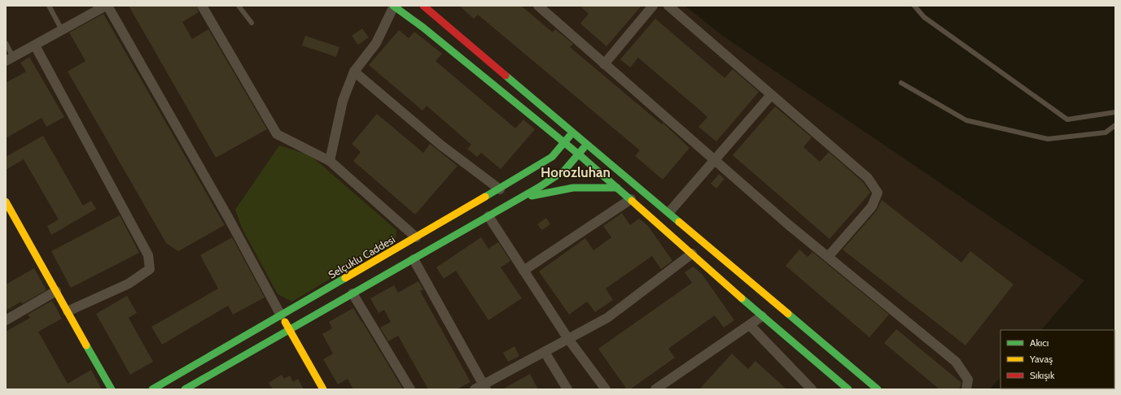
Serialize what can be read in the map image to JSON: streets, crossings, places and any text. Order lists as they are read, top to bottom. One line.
{"streets":{"street":["Selçuklu Caddesi"]},"districts":["Horozluhan"],"legend":["Akıcı","Yavaş","Sıkışık"]}
